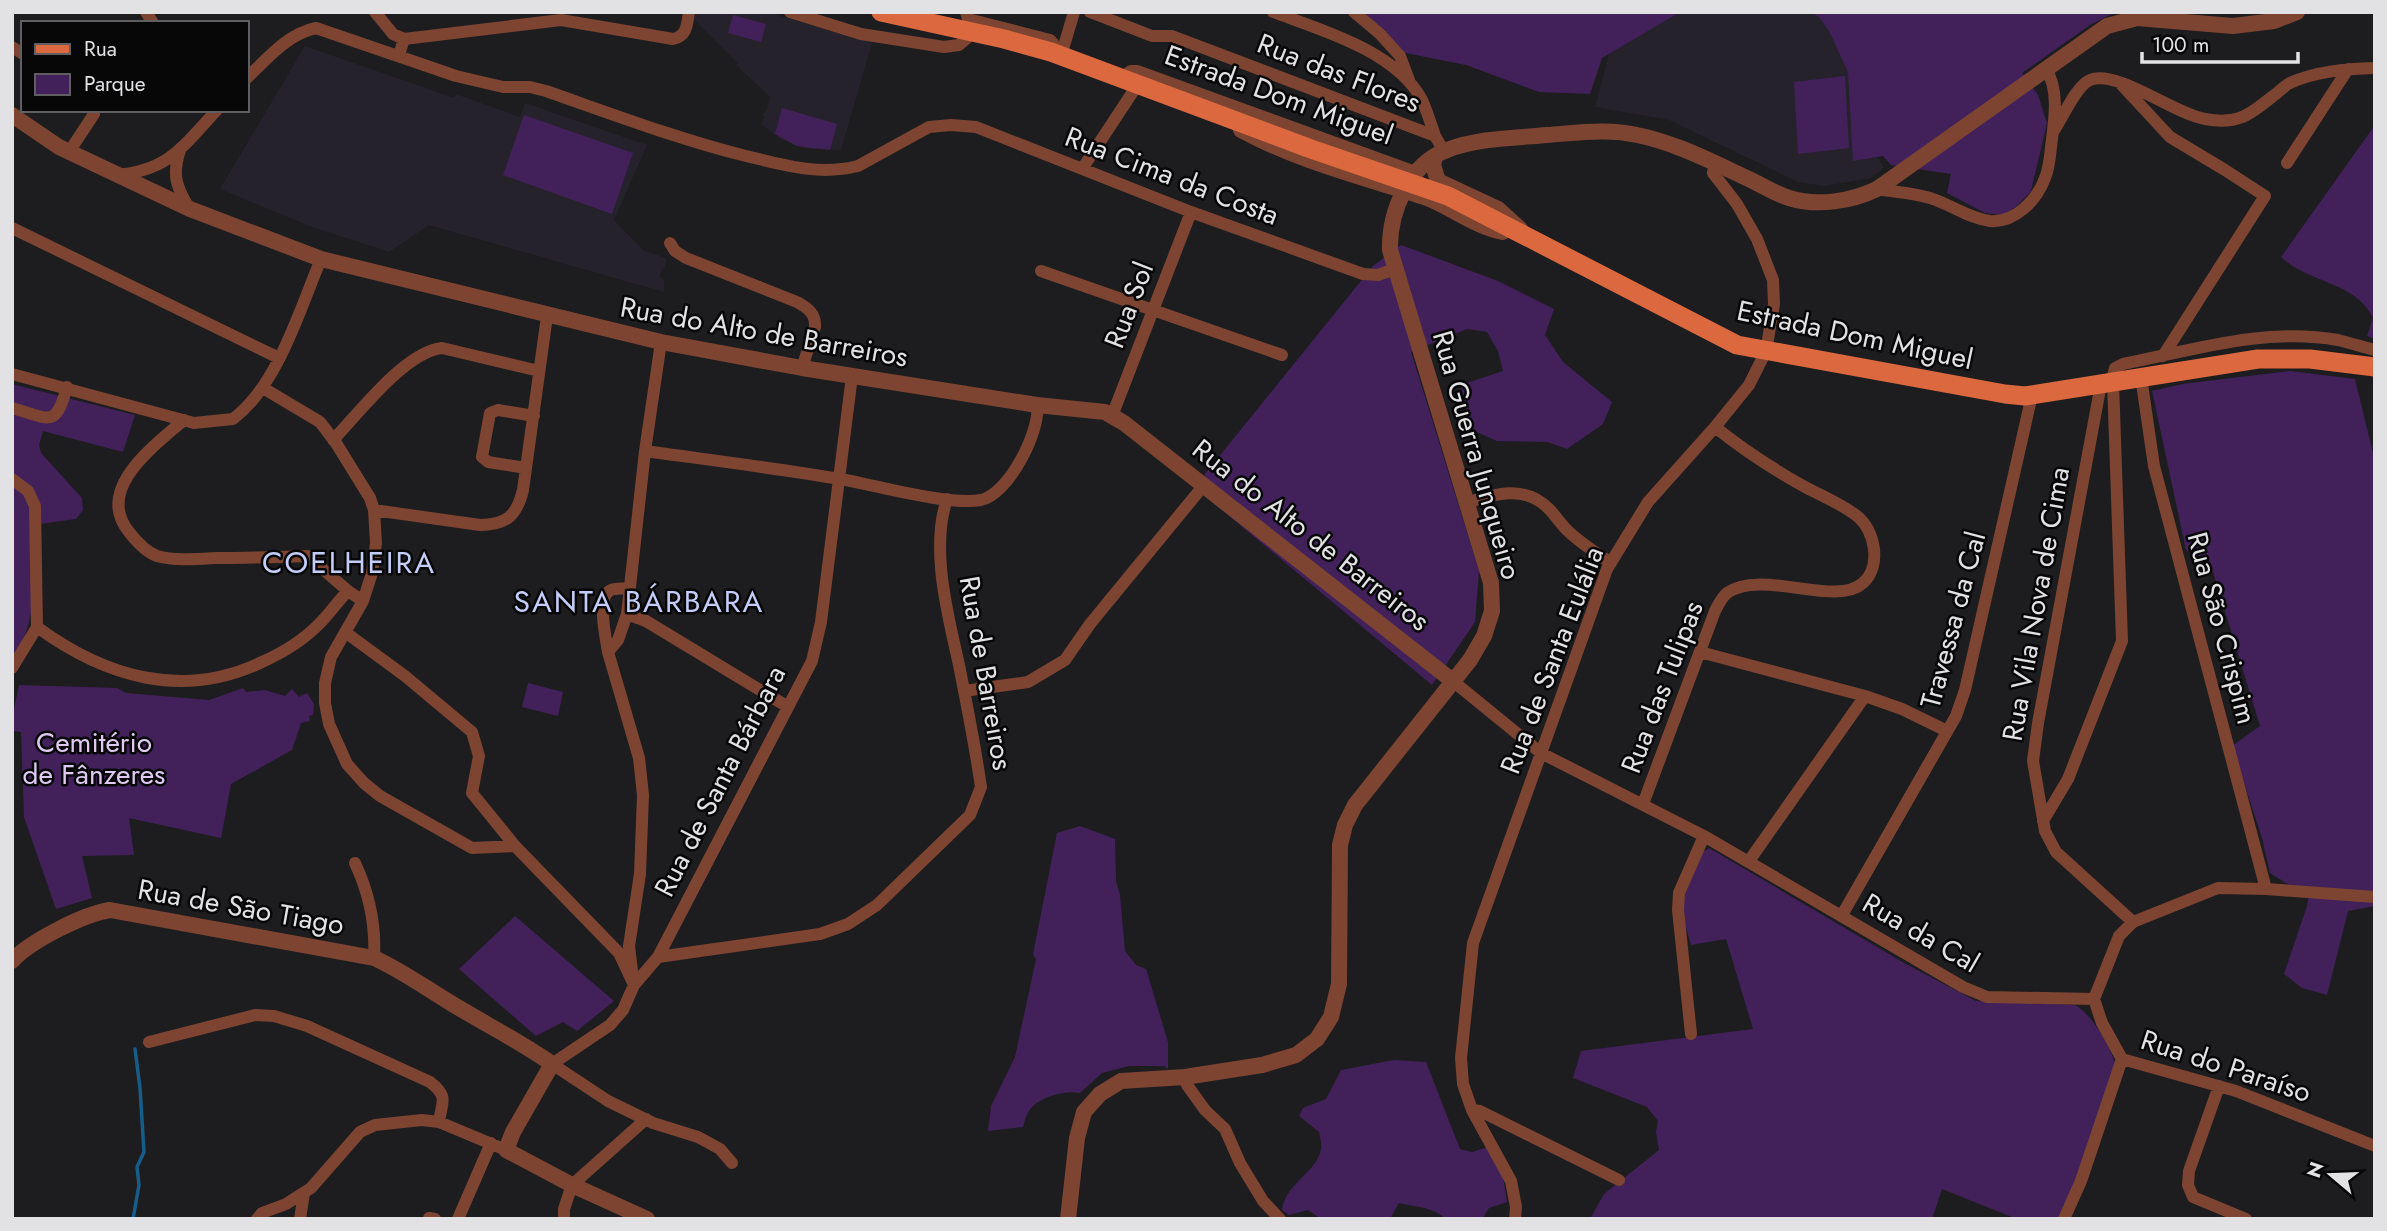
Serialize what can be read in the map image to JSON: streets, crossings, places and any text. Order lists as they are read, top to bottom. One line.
{"streets":{"main road":["Estrada Dom Miguel"],"street":["Rua das Flores","Rua Cima da Costa","Rua Sol","Rua do Alto de Barreiros","Rua Guerra Junqueiro","Rua Vila Nova de Cima","Travessa da Cal","Rua São Crispim","Rua de Santa Eulália","Rua de Barreiros","Rua das Tulipas","Rua de Santa Bárbara","Rua de São Tiago","Rua da Cal","Rua do Paraíso"]},"crossings":[["Rua das Flores","Rua Guerra Junqueiro"],["Estrada Dom Miguel","Rua Guerra Junqueiro"],["Estrada Dom Miguel","Rua Vila Nova de Cima"],["Estrada Dom Miguel","Travessa da Cal"],["Estrada Dom Miguel","Rua São Crispim"],["Estrada Dom Miguel","Rua de Santa Eulália"],["Rua Cima da Costa","Rua Sol"],["Rua Cima da Costa","Rua Guerra Junqueiro"],["Rua Sol","Rua do Alto de Barreiros"],["Rua do Alto de Barreiros","Rua Guerra Junqueiro"],["Rua do Alto de Barreiros","Rua de Santa Bárbara"],["Rua do Alto de Barreiros","Rua da Cal"],["Rua Guerra Junqueiro","Rua da Cal"],["Travessa da Cal","Rua da Cal"],["Rua de Santa Eulália","Rua das Tulipas"],["Rua de Santa Eulália","Rua da Cal"],["Rua de Barreiros","Rua de Santa Bárbara"],["Rua das Tulipas","Rua da Cal"],["Rua de Santa Bárbara","Rua de São Tiago"],["Rua da Cal","Rua do Paraíso"]],"districts":["COELHEIRA","SANTA BÁRBARA"],"parks":["Cemitério de Fânzeres"],"legend":["Rua","Parque"],"scale_bar":"100 m","north":"left"}
